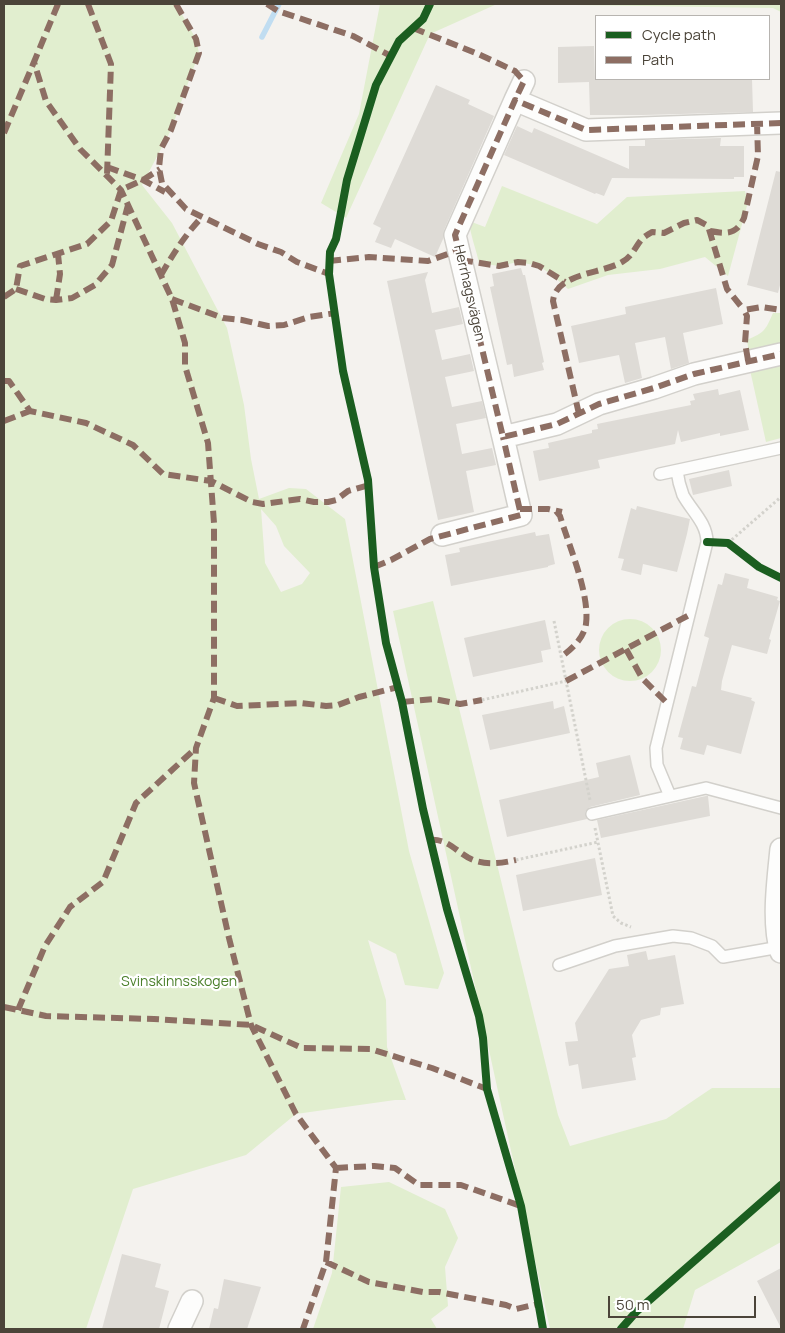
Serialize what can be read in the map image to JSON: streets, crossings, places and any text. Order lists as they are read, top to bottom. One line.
{"streets":{"street":["Herrhagsvägen"]},"parks":["Svinskinnsskogen"],"legend":["Cycle path","Path"],"scale_bar":"50 m"}
